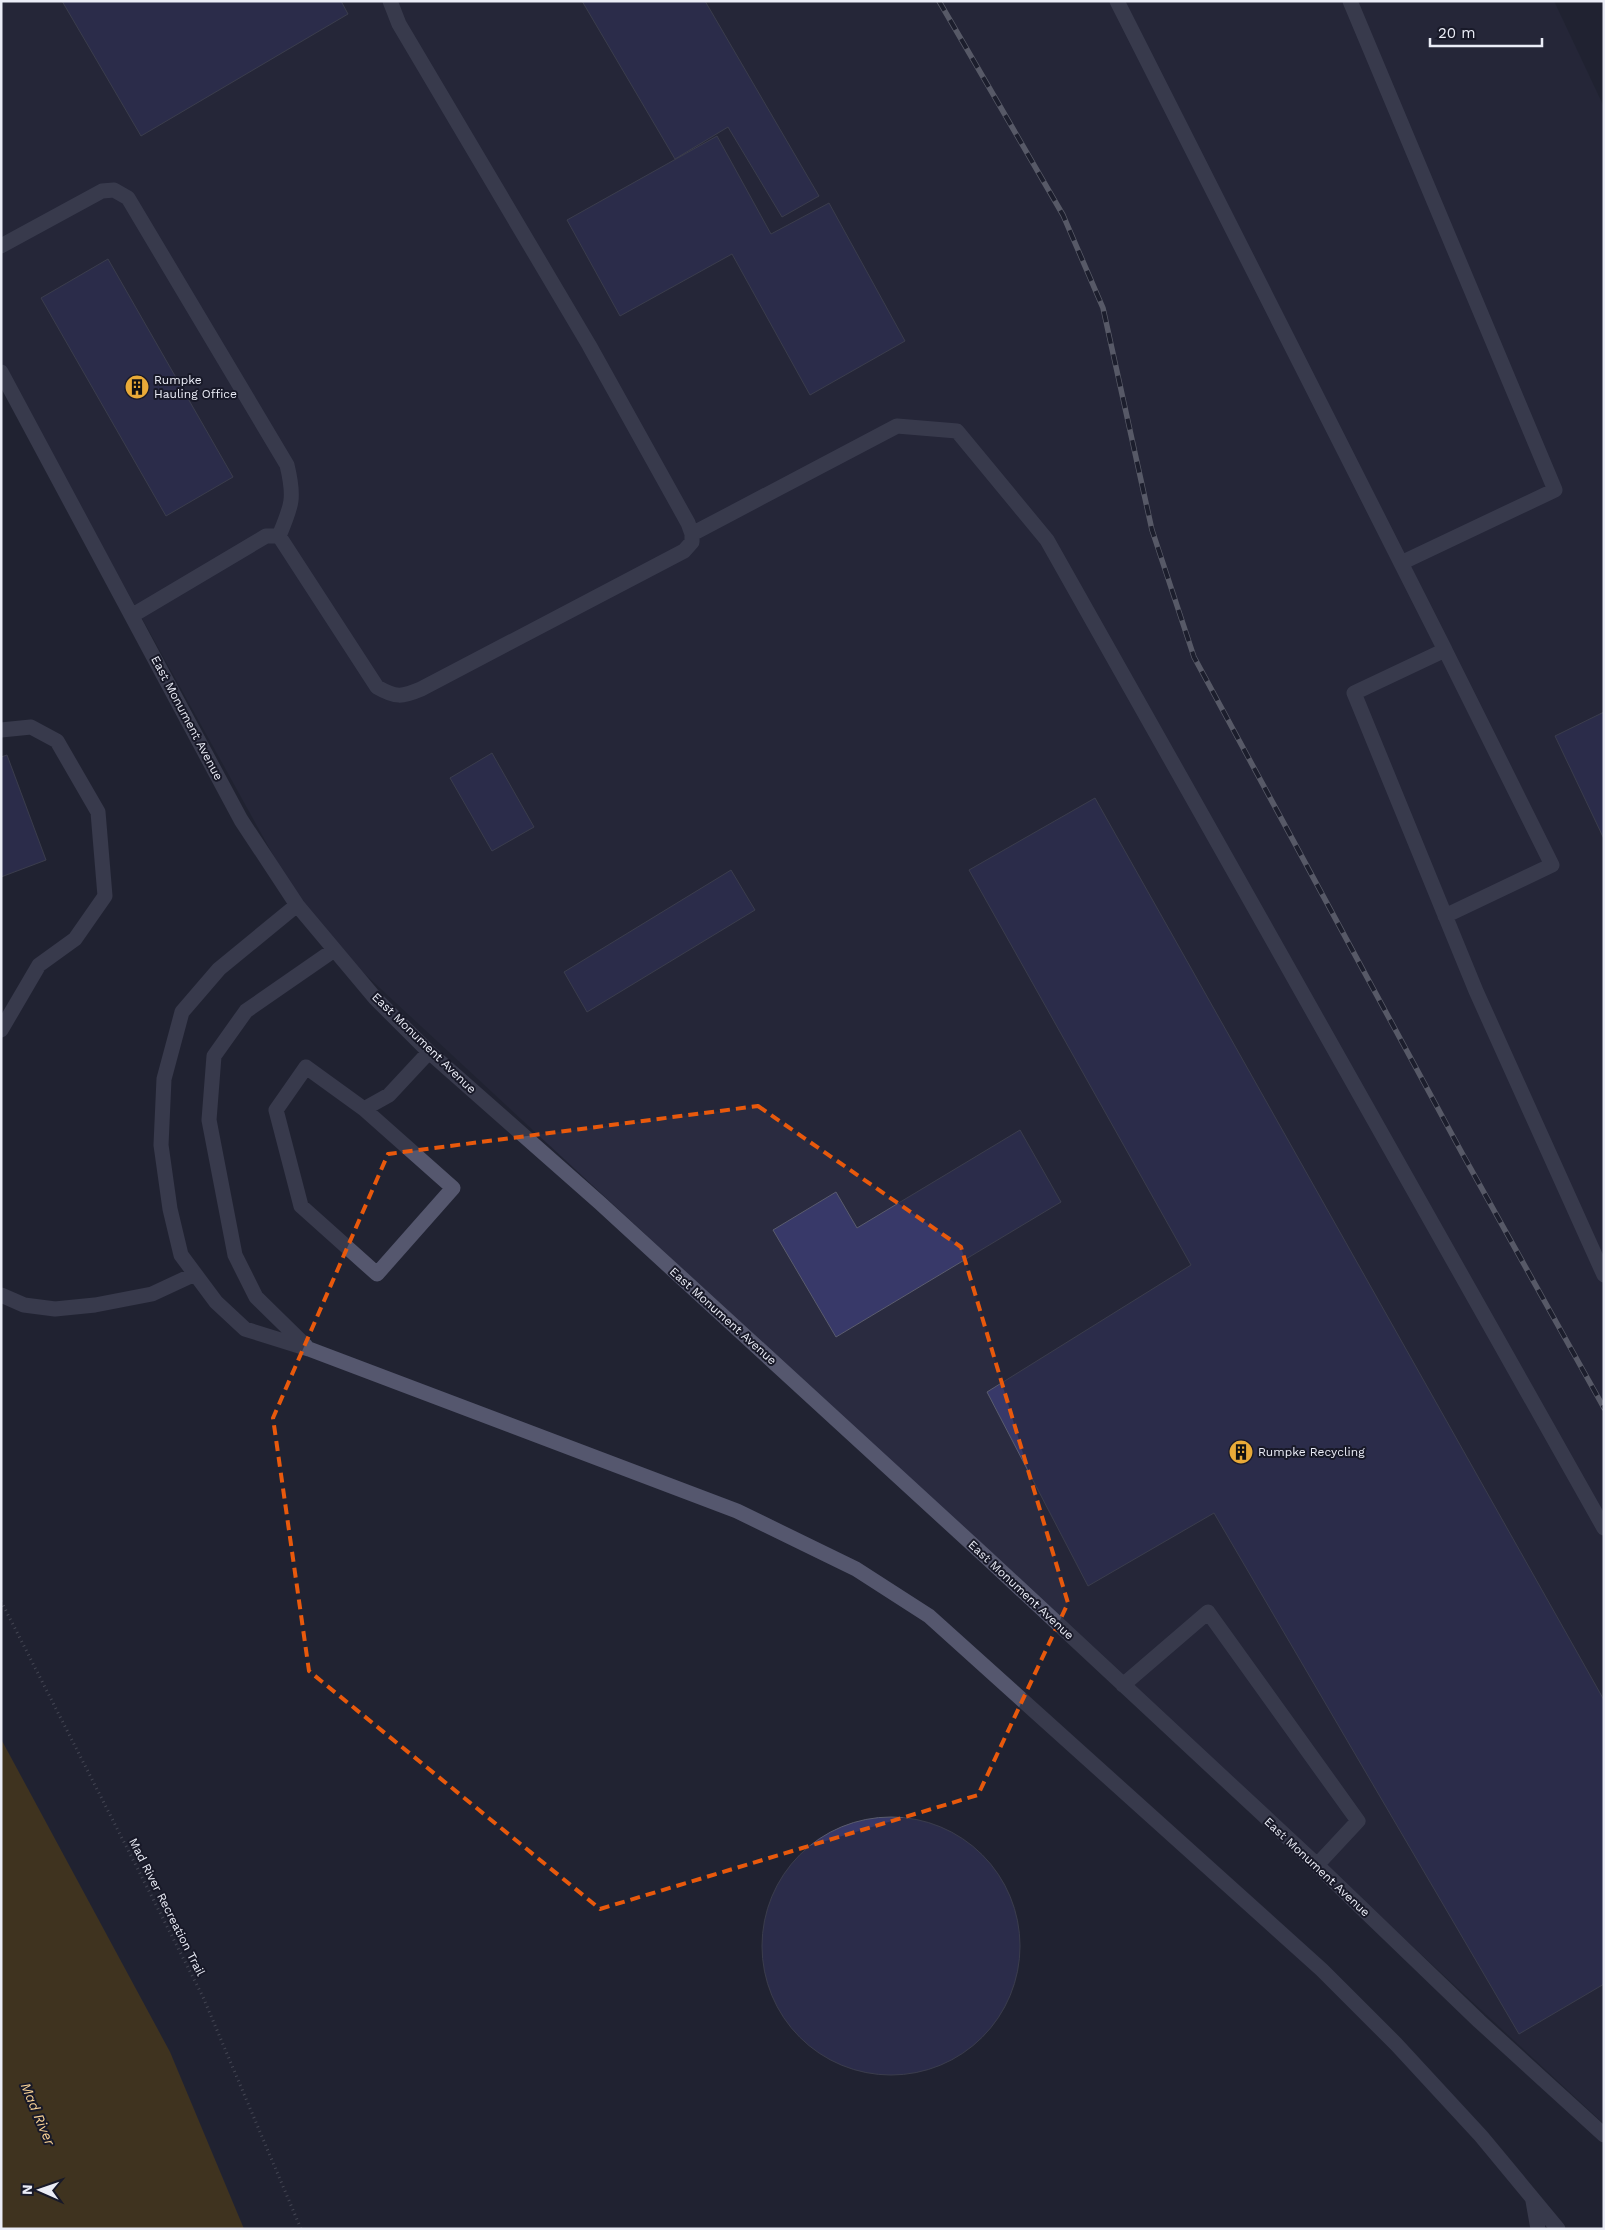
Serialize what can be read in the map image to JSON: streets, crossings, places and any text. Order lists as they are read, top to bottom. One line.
{"streets":{"street":["East Monument Avenue"],"path":["Mad River Recreation Trail"]},"water":["Mad River"],"places":{"building":["Rumpke Hauling Office","Rumpke Recycling"]},"scale_bar":"20 m","north":"left"}
